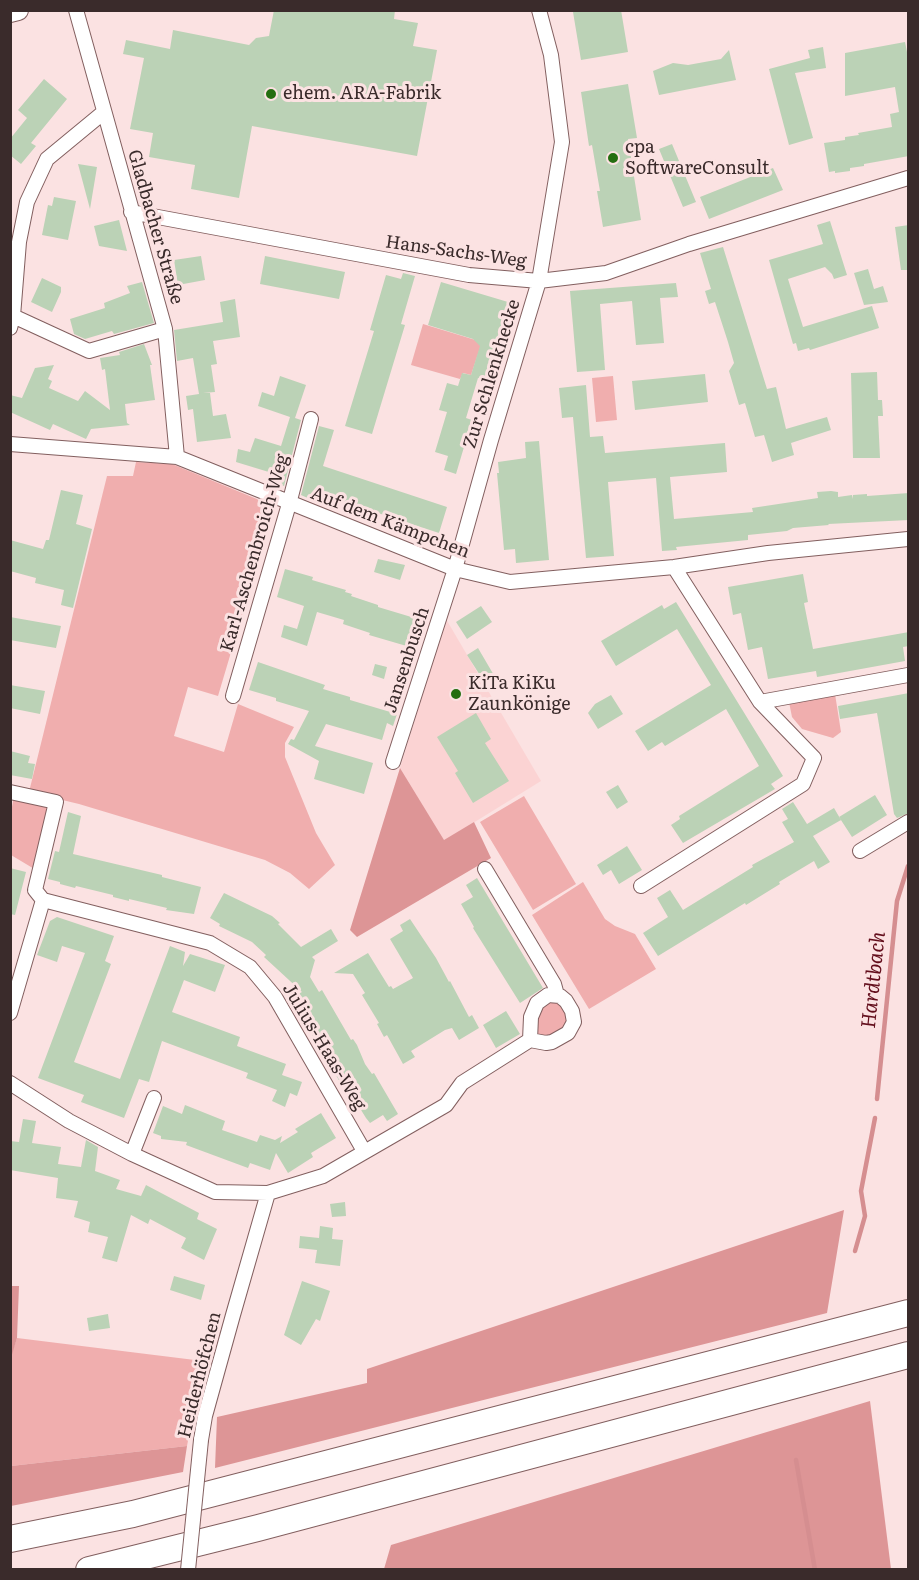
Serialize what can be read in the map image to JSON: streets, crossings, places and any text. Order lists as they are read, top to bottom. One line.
{"streets":{"street":["Gladbacher Straße","Hans-Sachs-Weg","Zur Schlenkhecke","Auf dem Kämpchen","Karl-Aschenbroich-Weg","Jansenbusch","Julius-Haas-Weg","Heiderhöfchen"]},"crossings":[["Gladbacher Straße","Hans-Sachs-Weg"],["Gladbacher Straße","Auf dem Kämpchen"],["Hans-Sachs-Weg","Zur Schlenkhecke"],["Zur Schlenkhecke","Auf dem Kämpchen"],["Zur Schlenkhecke","Jansenbusch"],["Auf dem Kämpchen","Karl-Aschenbroich-Weg"],["Auf dem Kämpchen","Jansenbusch"]],"water":["Hardtbach"],"places":["ehem. ARA-Fabrik","cpa SoftwareConsult","KiTa KiKu Zaunkönige"]}
